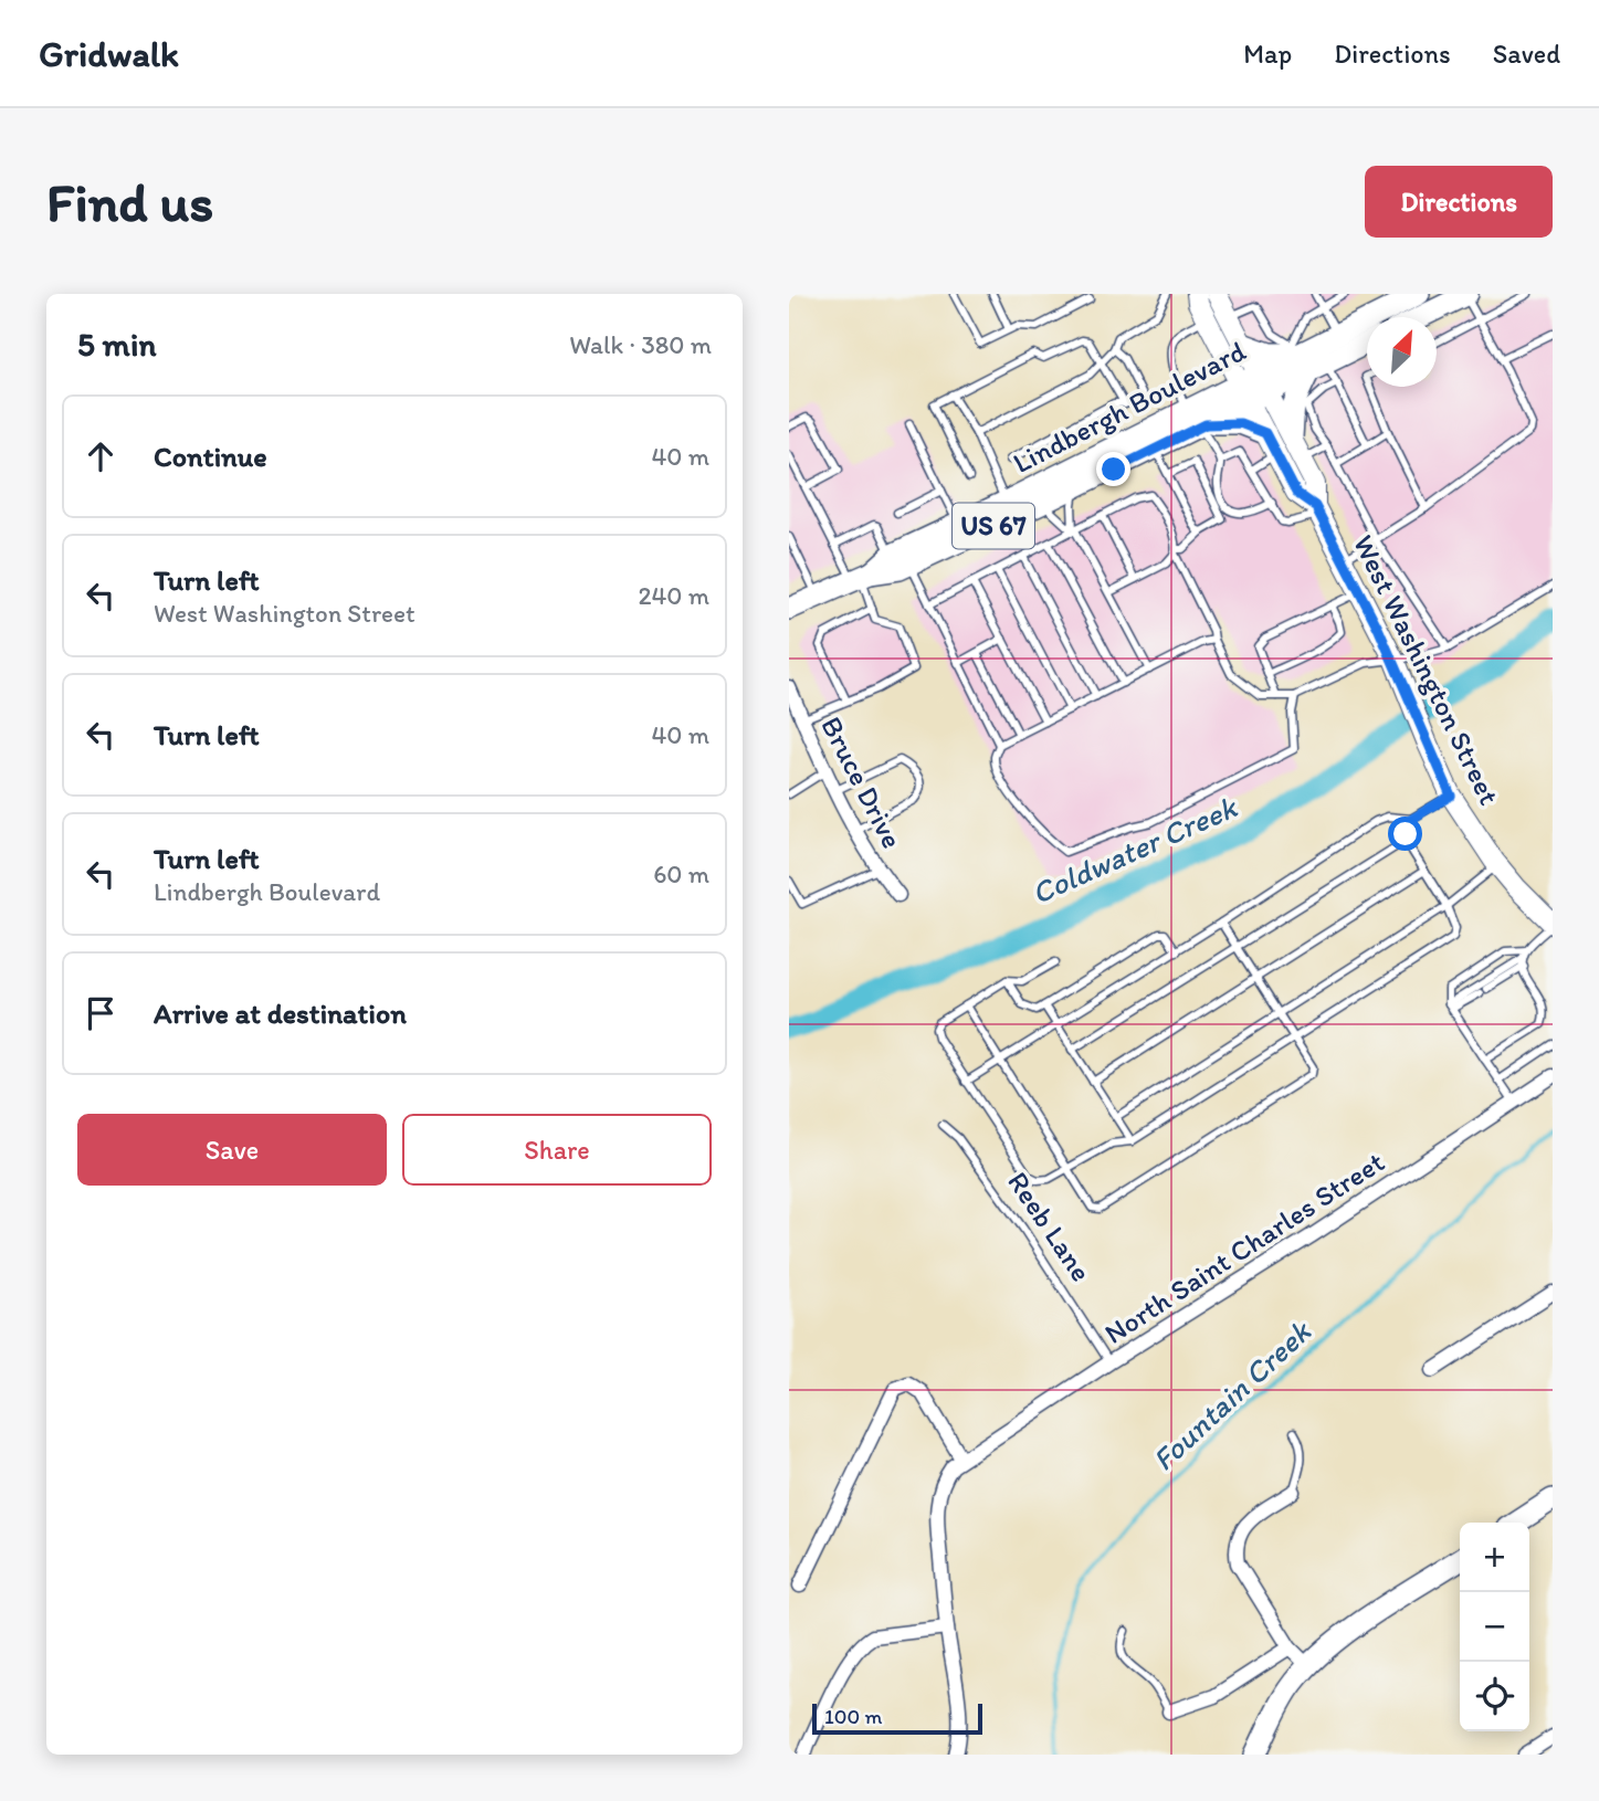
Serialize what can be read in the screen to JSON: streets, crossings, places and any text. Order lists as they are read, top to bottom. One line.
{"streets":{"main road":["Lindbergh Boulevard","US 67","West Washington Street"],"street":["Bruce Drive","North Saint Charles Street"],"lane":["Reeb Lane"]},"crossings":[["Lindbergh Boulevard","US 67"],["Lindbergh Boulevard","West Washington Street"],["Reeb Lane","North Saint Charles Street"]],"water":["Coldwater Creek","Fountain Creek"],"scale_bar":"100 m","north":"top right","page":{"header":"Gridwalk","nav":["Map","Directions","Saved"],"buttons":["Directions",["Save","Share"]],"title":"Find us","heading":["5 min","Walk · 380 m"],"list":[["Continue","40 m"],["Turn left","West Washington Street","240 m"],["Turn left","40 m"],["Turn left","Lindbergh Boulevard","60 m"],"Arrive at destination"],"map_buttons":["+","−"],"scale":"100 m"}}
